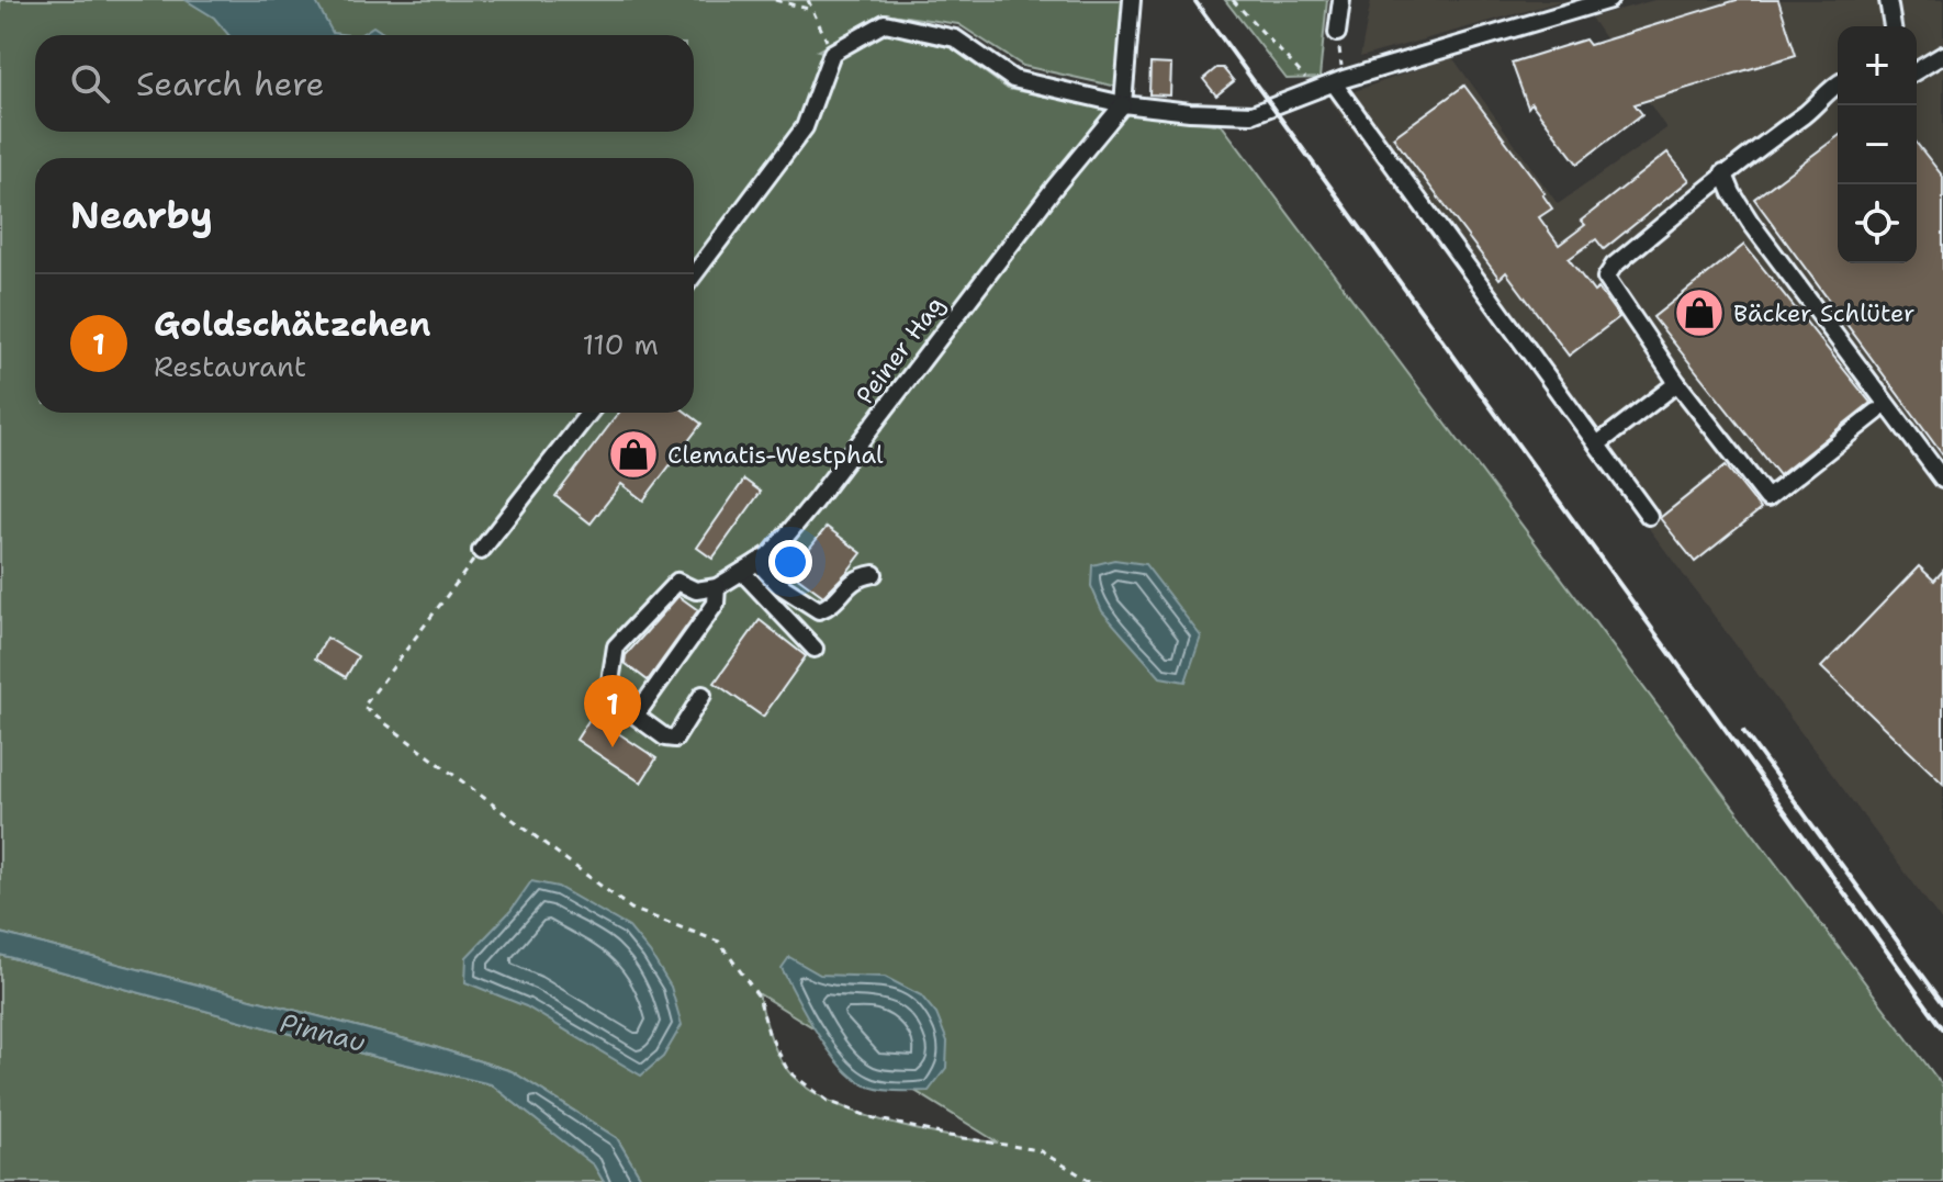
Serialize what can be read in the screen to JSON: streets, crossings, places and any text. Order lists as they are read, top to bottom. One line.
{"streets":{"street":["Peiner Hag"]},"water":["Pinnau"],"places":{"shop":["Bäcker Schlüter","Clematis-Westphal"]},"page":{"map_buttons":["+","−"],"search":"Search here","heading":"Nearby","list":[{"mark":"1","name":"Goldschätzchen","note":"Restaurant","value":"110 m"}],"pins":"1"}}
